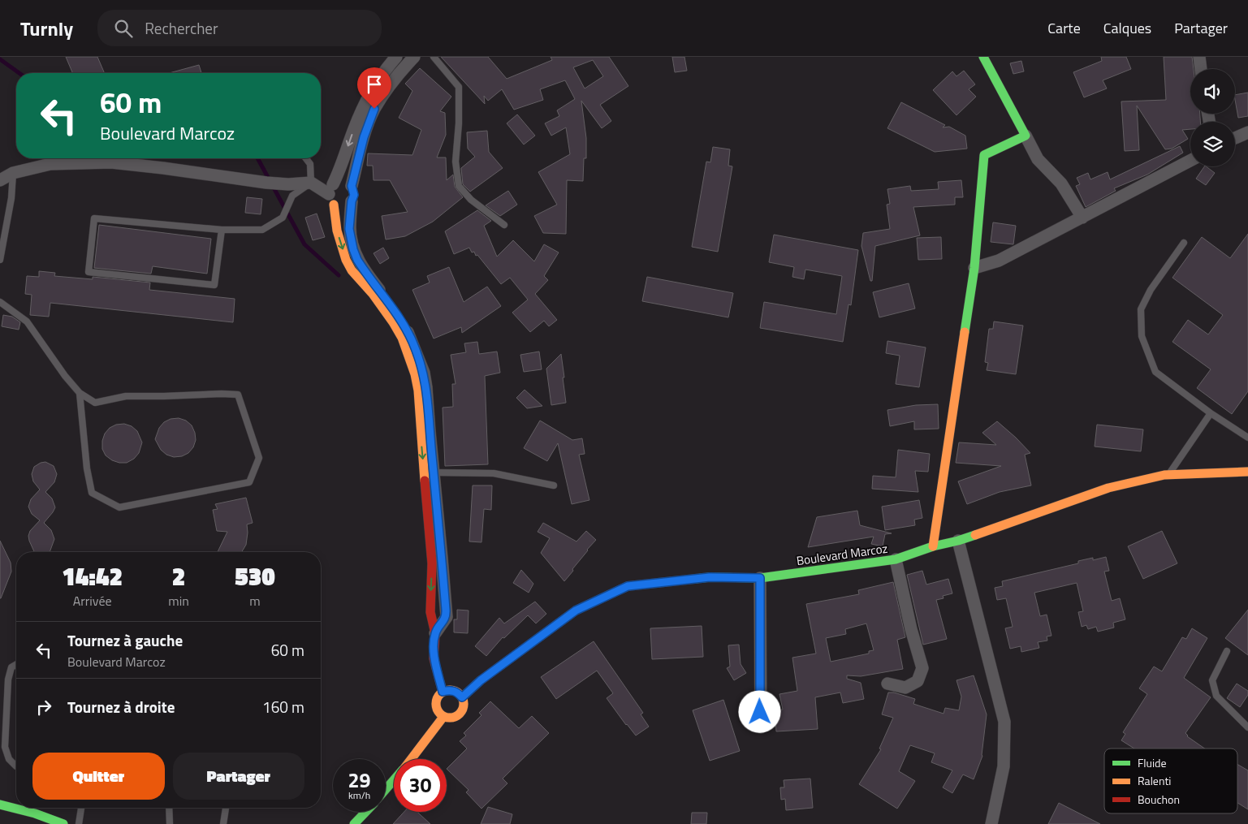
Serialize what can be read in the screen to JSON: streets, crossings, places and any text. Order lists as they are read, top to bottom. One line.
{"streets":{"main road":["Boulevard Marcoz"]},"legend":["Fluide","Ralenti","Bouchon"],"page":{"header":"Turnly","search":"Rechercher","nav":["Carte","Calques","Partager"],"turn":["60 m","Boulevard Marcoz"],"eta":["14:42","Arrivée","2","min","530","m"],"list":[{"name":"Tournez à gauche","note":"Boulevard Marcoz","value":"60 m"},{"name":"Tournez à droite","value":"160 m"}],"buttons":["Quitter","Partager"],"speed":"29 km/h","limit":"30"}}
